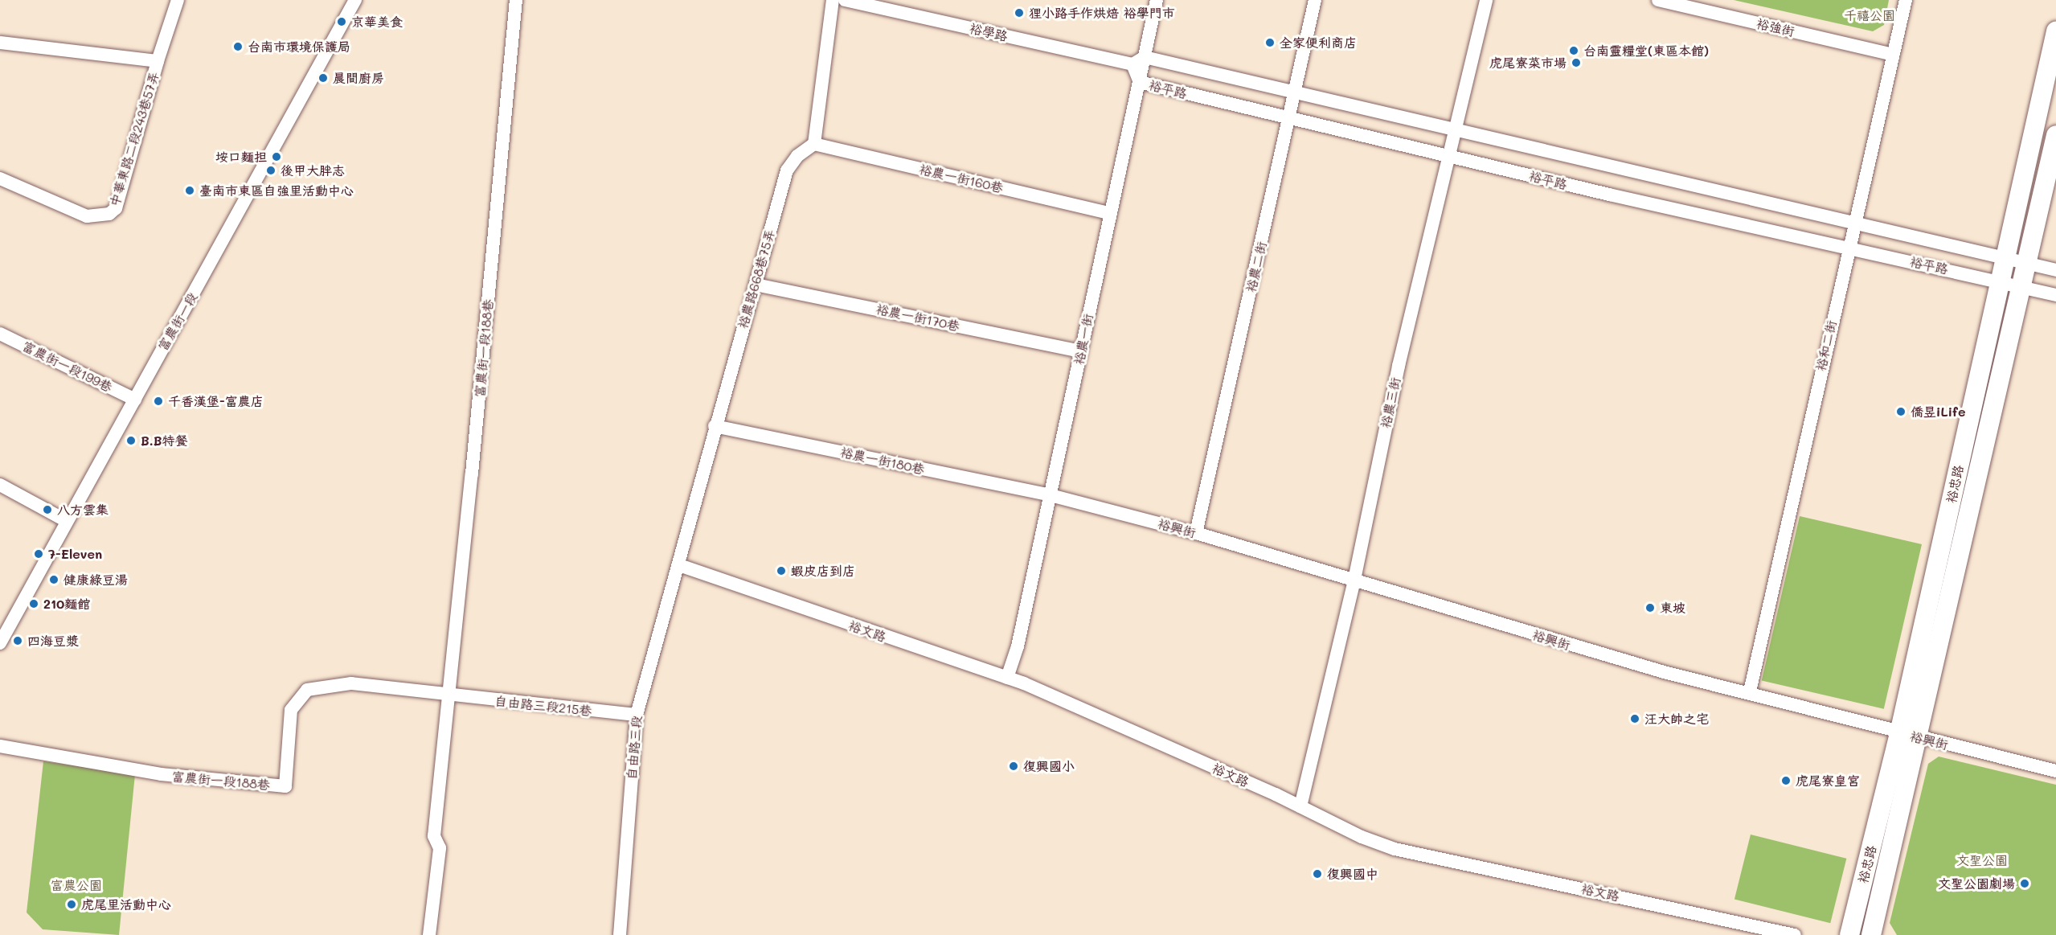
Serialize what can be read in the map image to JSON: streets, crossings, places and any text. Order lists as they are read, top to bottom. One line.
{"streets":{"street":["裕強街","裕學路","裕平路","中華東路二段243巷57弄","裕農一街160巷","裕農二街","裕農路668巷75弄","裕農一街170巷","富農街一段","裕農一街","裕和二街","富農街一段188巷","富農街一段199巷","裕農三街","裕農一街180巷","裕忠路","裕興街","裕文路","自由路三段215巷","自由路三段"]},"crossings":[["裕強街","裕和二街"],["裕學路","裕平路"],["裕平路","裕農二街"],["裕平路","裕農一街"],["裕平路","裕和二街"],["裕平路","裕農三街"],["裕平路","裕忠路"],["裕農一街160巷","裕農路668巷75弄"],["裕農一街160巷","裕農一街"],["裕農二街","裕興街"],["裕農路668巷75弄","裕農一街170巷"],["裕農路668巷75弄","裕農一街180巷"],["裕農路668巷75弄","裕文路"],["裕農路668巷75弄","自由路三段"],["裕農一街170巷","裕農一街"],["富農街一段","富農街一段199巷"],["裕農一街","裕農一街180巷"],["裕農一街","裕興街"],["裕農一街","裕文路"],["裕和二街","裕興街"],["富農街一段188巷","自由路三段215巷"],["裕農三街","裕興街"],["裕農三街","裕文路"],["裕農一街180巷","裕興街"],["裕忠路","裕興街"],["裕文路","自由路三段"],["自由路三段215巷","自由路三段"]],"parks":["千禧公園","文聖公園","富農公園"],"places":["狸小路手作烘焙 裕學門市","京華美食","全家便利商店","台南市環境保護局","台南靈糧堂(東區本館)","虎尾寮菜市場","晨間廚房","垵口麵担","後甲大胖志","臺南市東區自強里活動中心","千香漢堡-富農店","僑昱iLife","B.B特餐","八方雲集","7-Eleven","蝦皮店到店","健康綠豆湯","210麵館","東坡","四海豆漿","汪大帥之宅","復興國小","虎尾寮皇宮","復興國中","文聖公園劇場","虎尾里活動中心"]}
